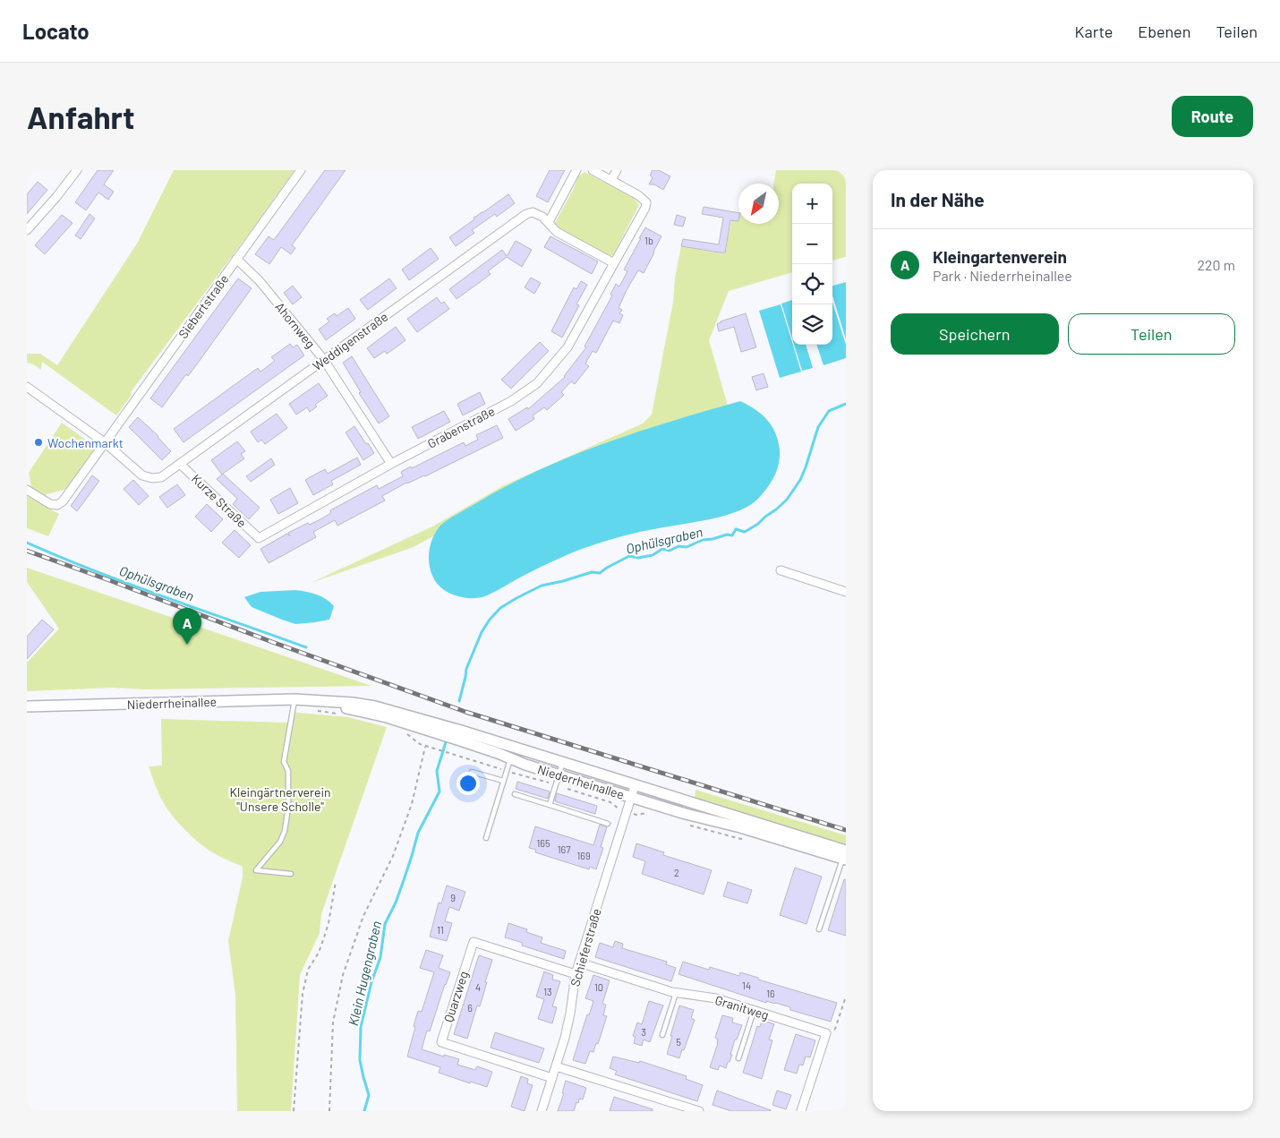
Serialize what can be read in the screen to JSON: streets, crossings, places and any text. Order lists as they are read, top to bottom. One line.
{"streets":{"main road":["Niederrheinallee"],"street":["Siebertstraße","Ahornweg","Weddigenstraße","Grabenstraße","Kurze Straße","Schieferstraße","Quarzweg","Granitweg"]},"crossings":[["Siebertstraße","Ahornweg"],["Siebertstraße","Weddigenstraße"],["Ahornweg","Weddigenstraße"],["Ahornweg","Grabenstraße"],["Weddigenstraße","Grabenstraße"],["Weddigenstraße","Kurze Straße"],["Grabenstraße","Kurze Straße"],["Niederrheinallee","Schieferstraße"],["Schieferstraße","Quarzweg"],["Schieferstraße","Granitweg"]],"water":["Ophülsgraben","Klein Hugengraben"],"parks":["Kleingärtnerverein \"Unsere Scholle\""],"places":["Wochenmarkt"],"house_numbers":["1b","165","167","169","2","9","11","14","4","10","13","16","6","3","5"],"north":"bottom left","page":{"header":"Locato","nav":["Karte","Ebenen","Teilen"],"buttons":["Route",["Speichern","Teilen"]],"title":"Anfahrt","heading":"In der Nähe","map_buttons":["+","−"],"list":[{"mark":"A","name":"Kleingartenverein","note":"Park · Niederrheinallee","value":"220 m"}],"pins":"A"}}
